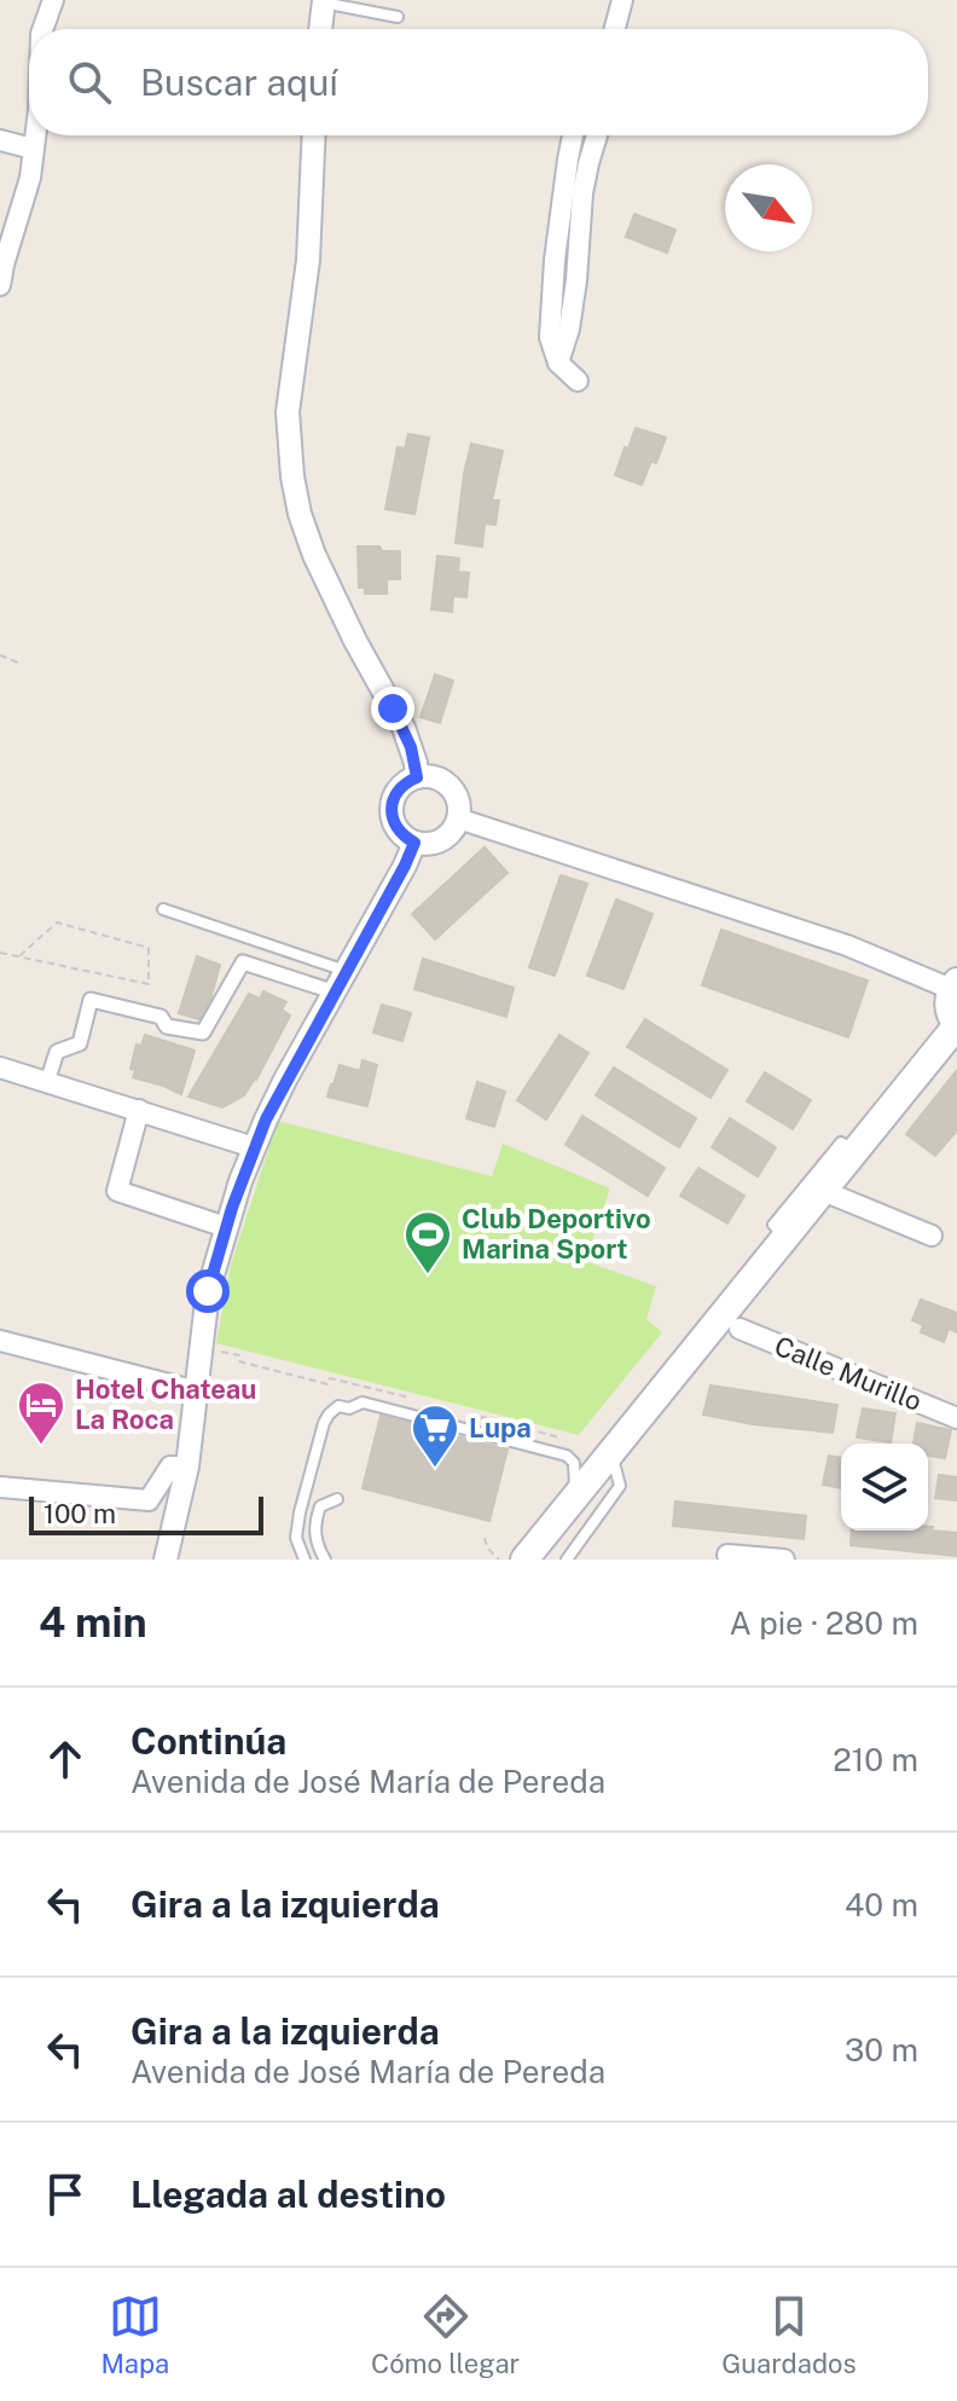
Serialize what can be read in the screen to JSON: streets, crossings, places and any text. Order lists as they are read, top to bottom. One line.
{"streets":{"street":["Calle Murillo"]},"places":{"sports":["Club Deportivo Marina Sport"],"hotel":["Hotel Chateau La Roca"],"supermarket":["Lupa"]},"scale_bar":"100 m","north":"bottom right","page":{"search":"Buscar aquí","scale":"100 m","heading":["4 min","A pie · 280 m"],"list":[["Continúa","Avenida de José María de Pereda","210 m"],["Gira a la izquierda","40 m"],["Gira a la izquierda","Avenida de José María de Pereda","30 m"],"Llegada al destino"],"nav":["Mapa","Cómo llegar","Guardados"]}}
